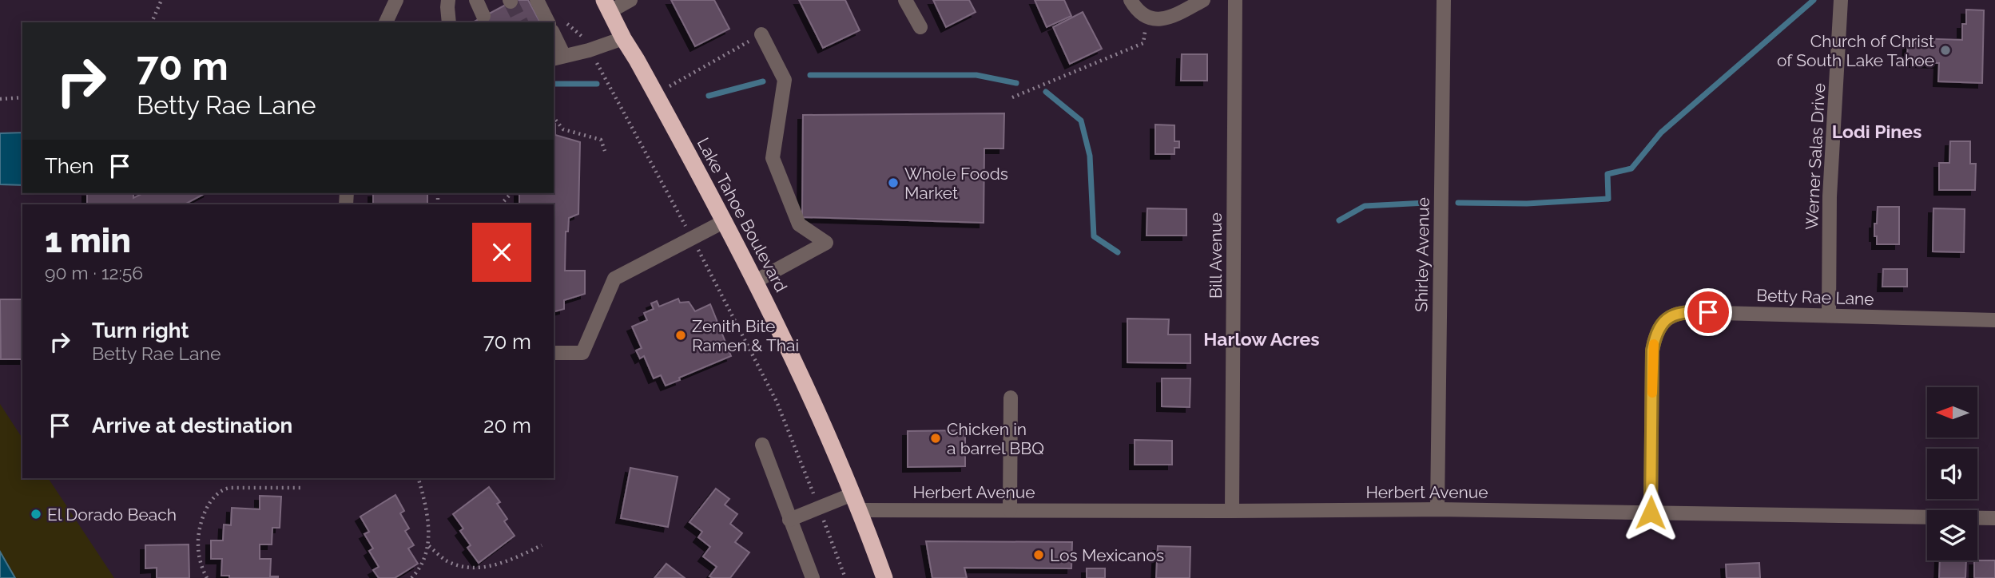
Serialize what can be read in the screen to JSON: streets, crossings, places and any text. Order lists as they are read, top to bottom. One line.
{"streets":{"highway":["Lake Tahoe Boulevard"],"street":["Werner Salas Drive","Shirley Avenue","Bill Avenue","Betty Rae Lane","Herbert Avenue"]},"crossings":[["Werner Salas Drive","Betty Rae Lane"],["Lake Tahoe Boulevard","Herbert Avenue"],["Shirley Avenue","Herbert Avenue"],["Bill Avenue","Herbert Avenue"],["Betty Rae Lane","Herbert Avenue"]],"districts":["Lodi Pines","Harlow Acres"],"places":["Church of Christ of South Lake Tahoe","Whole Foods Market","Zenith Bite Ramen & Thai","Chicken in a barrel BBQ","El Dorado Beach","Los Mexicanos"],"north":"left","page":{"turn":["70 m","Betty Rae Lane"],"then":"Then","heading":["1 min","90 m · 12:56"],"list":[{"name":"Turn right","note":"Betty Rae Lane","value":"70 m"},{"name":"Arrive at destination","value":"20 m"}]}}
